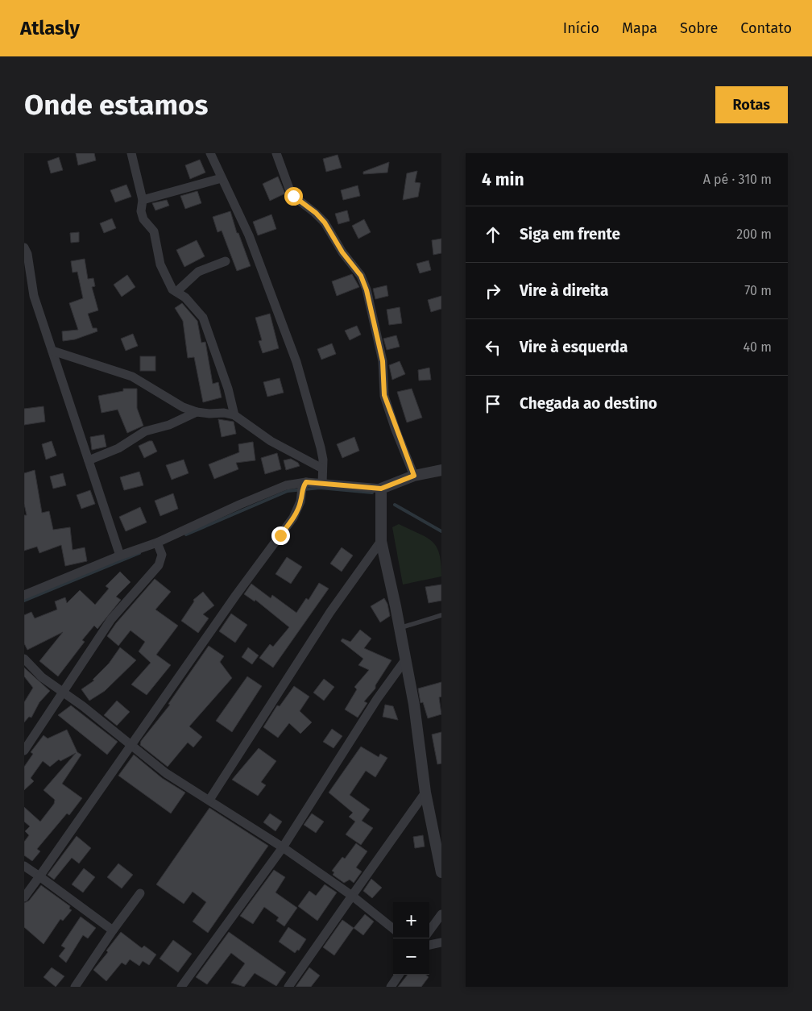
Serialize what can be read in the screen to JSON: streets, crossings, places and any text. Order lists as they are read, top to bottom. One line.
{"page":{"header":"Atlasly","nav":["Início","Mapa","Sobre","Contato"],"buttons":"Rotas","title":"Onde estamos","heading":["4 min","A pé · 310 m"],"list":[["Siga em frente","200 m"],["Vire à direita","70 m"],["Vire à esquerda","40 m"],"Chegada ao destino"],"map_buttons":["+","−"]}}
